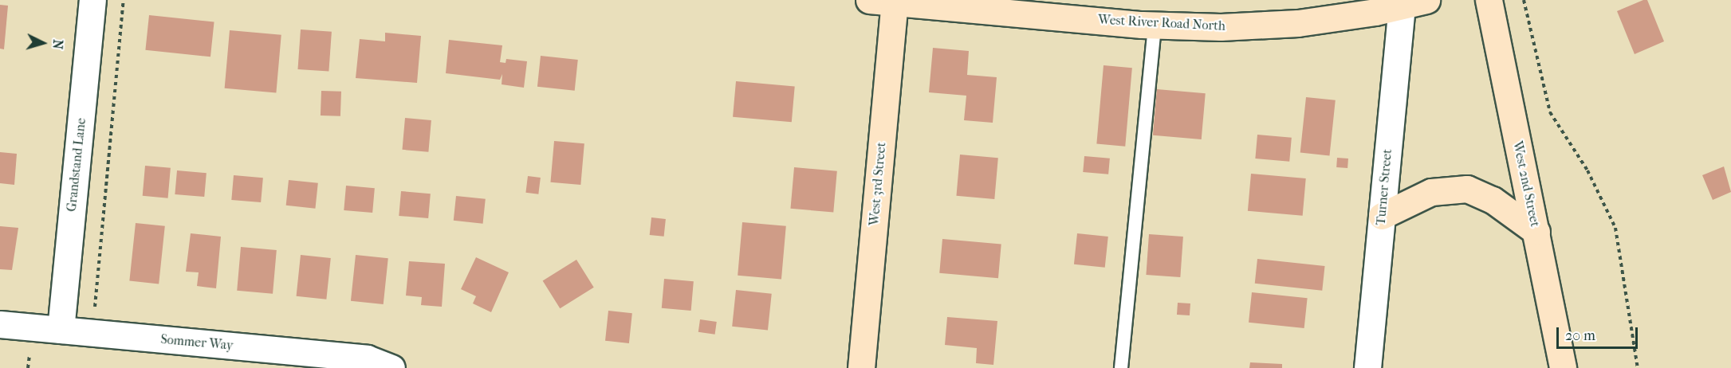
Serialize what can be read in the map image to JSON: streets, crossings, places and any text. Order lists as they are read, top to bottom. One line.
{"streets":{"main road":["West River Road North","West 3rd Street","West 2nd Street"],"street":["Grandstand Lane","Turner Street","Sommer Way"]},"crossings":[["West River Road North","West 3rd Street"],["West River Road North","Turner Street"],["Grandstand Lane","Sommer Way"]],"scale_bar":"20 m","north":"right"}
